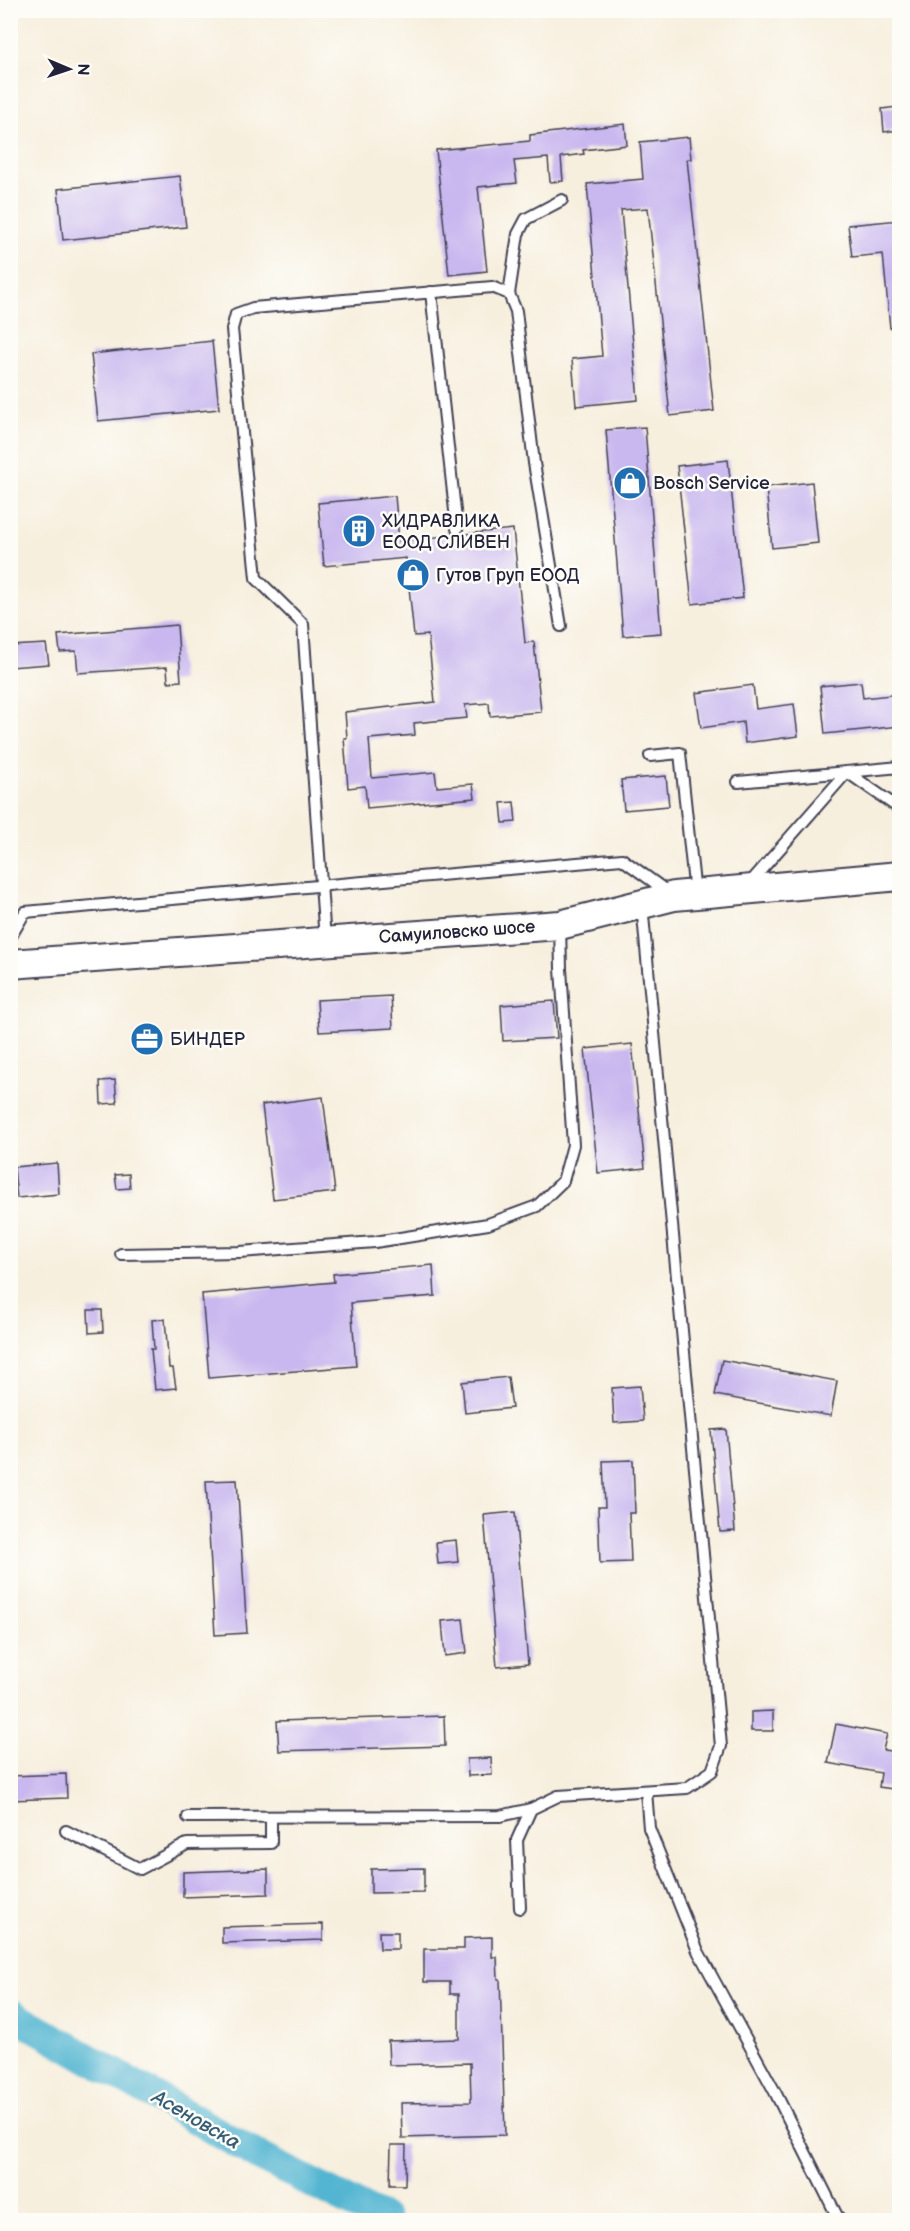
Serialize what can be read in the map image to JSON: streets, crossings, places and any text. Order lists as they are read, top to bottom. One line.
{"streets":{"street":["Самуиловско шосе"]},"water":["Асеновска"],"places":{"shop":["Bosch Service","Гутов Груп ЕООД"],"building":["ХИДРАВЛИКА ЕООД СЛИВЕН"],"office":["БИНДЕР"]},"north":"right"}
